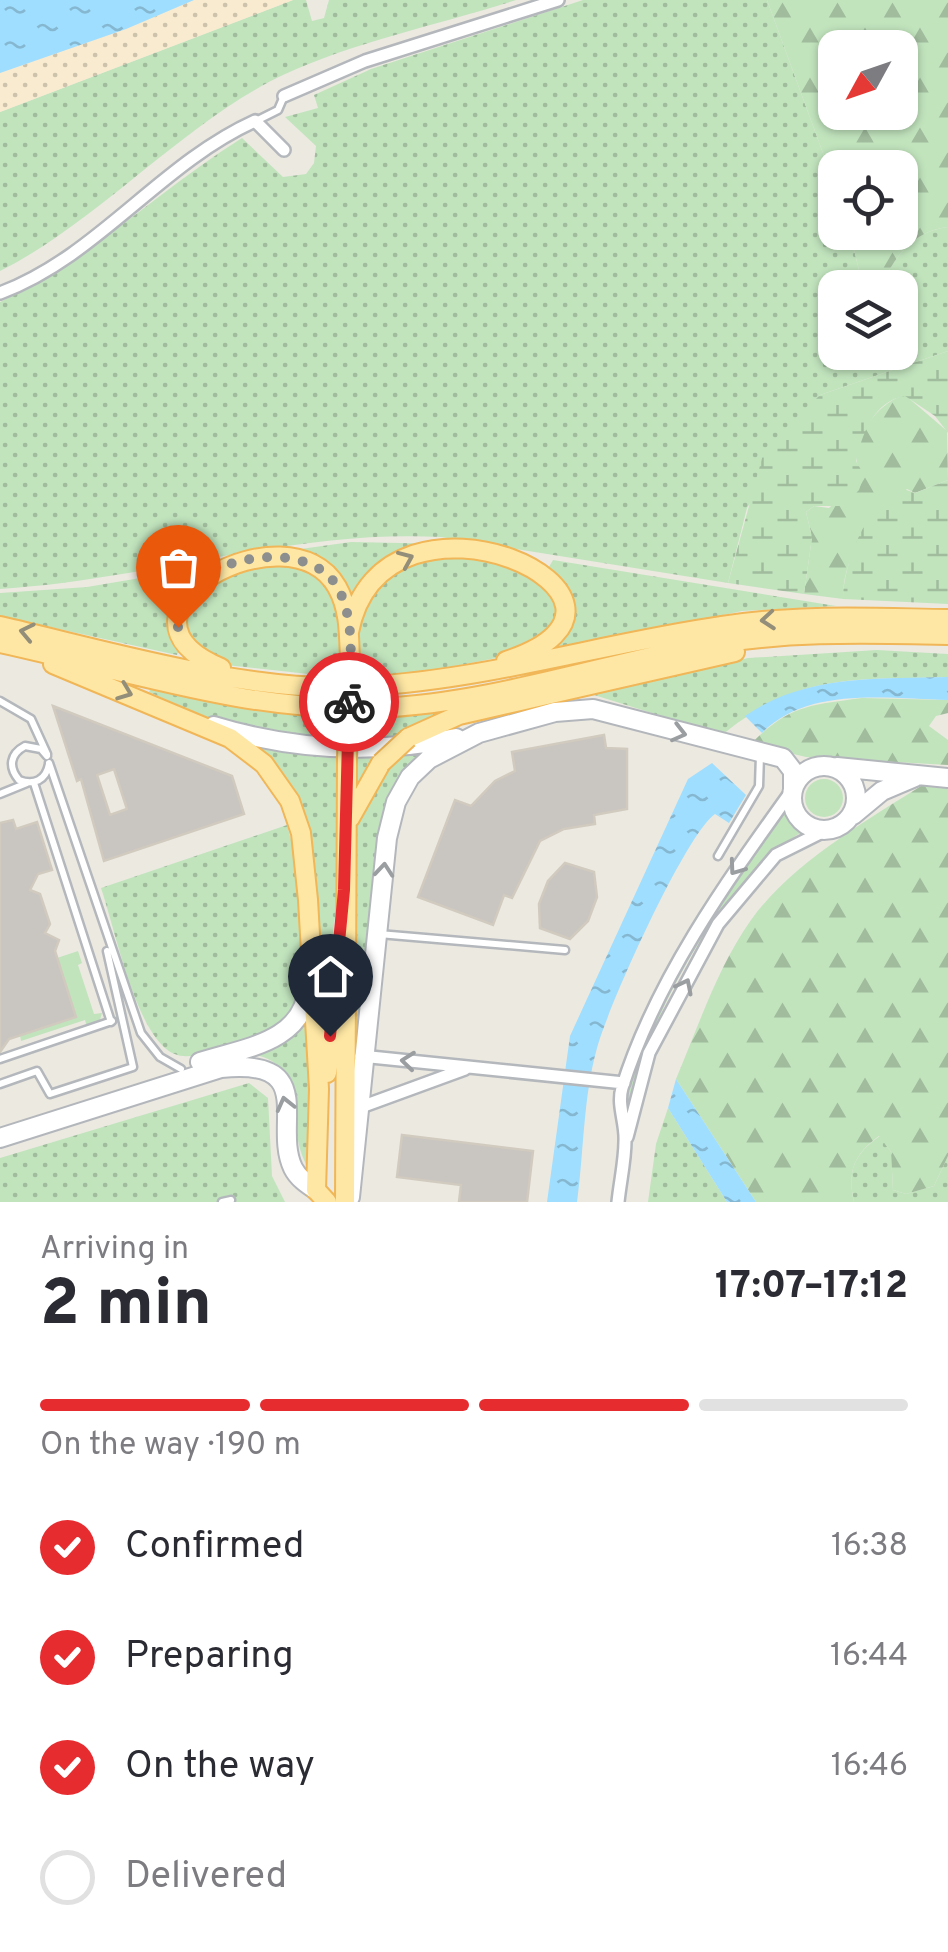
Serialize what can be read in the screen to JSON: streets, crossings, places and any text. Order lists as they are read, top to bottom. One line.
{"north":"bottom left","page":{"heading":["2 min","Arriving in","17:07–17:12"],"bar":"On the way · 190 m","list":[["Confirmed","16:38"],["Preparing","16:44"],["On the way","16:46"],"Delivered"]}}
